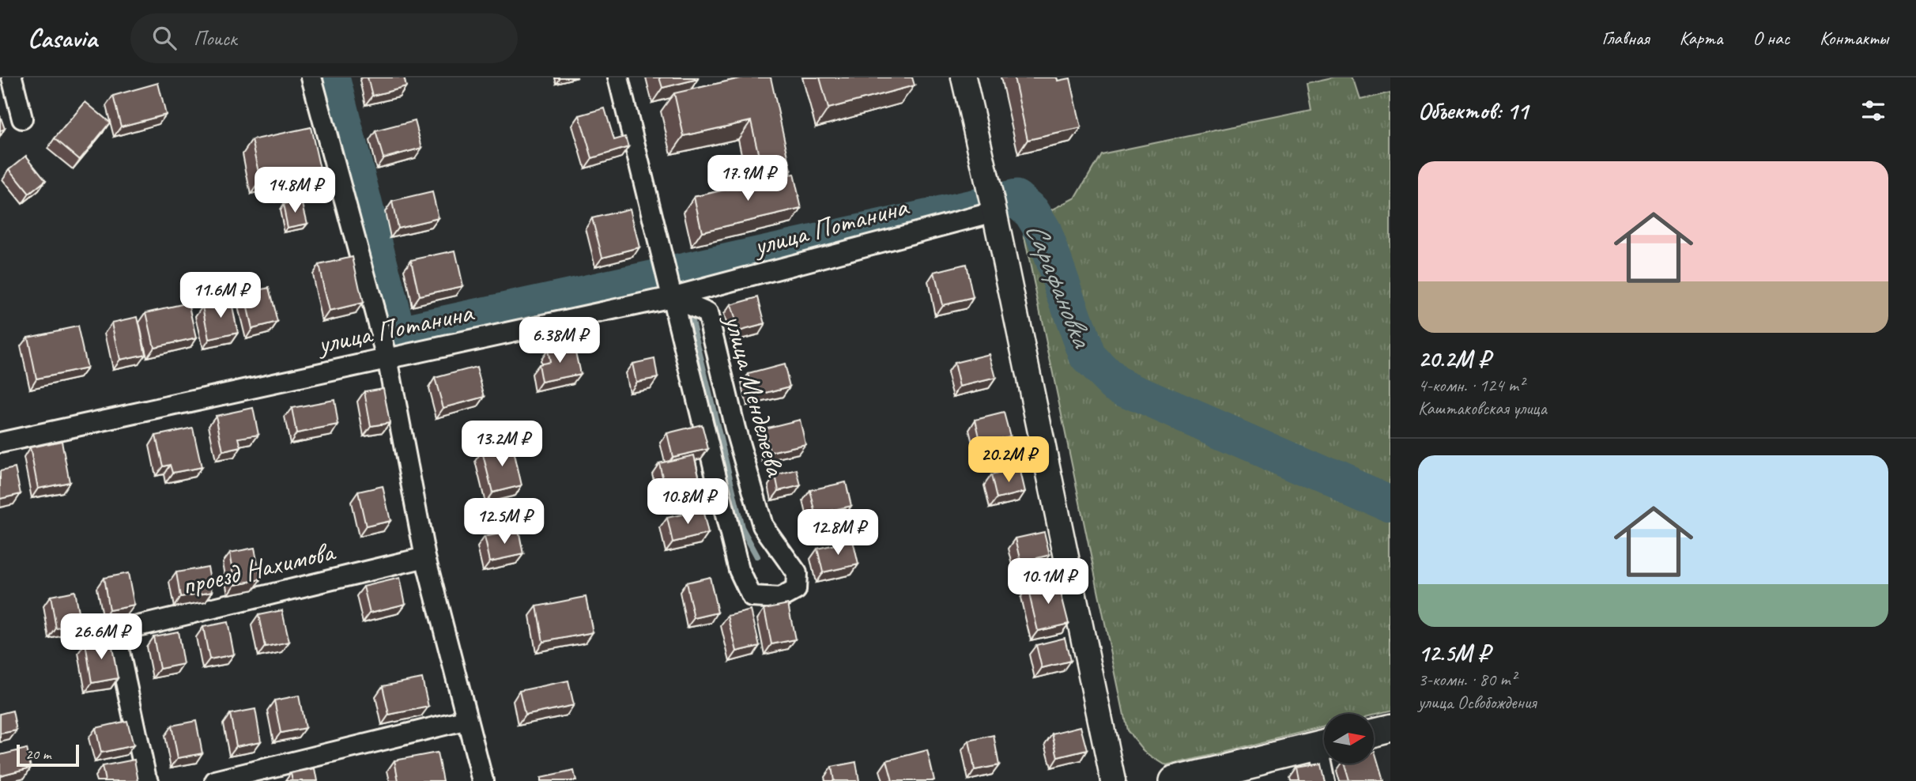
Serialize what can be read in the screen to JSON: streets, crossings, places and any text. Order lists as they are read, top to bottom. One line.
{"streets":{"street":["улица Потанина","улица Менделеева","проезд Нахимова"]},"crossings":[["улица Потанина","улица Менделеева"]],"water":["Сарафановка"],"scale_bar":"20 m","north":"right","page":{"header":"Casavia","search":"Поиск","nav":["Главная","Карта","О нас","Контакты"],"heading":"Объектов: 11","list":[{"name":"20.2M ₽","note":"4-комн. · 124 m² · Каштаковская улица"},{"name":"12.5M ₽","note":"3-комн. · 80 m² · улица Освобождения"}],"price":["17.9M ₽","14.8M ₽","11.6M ₽","6.38M ₽","13.2M ₽","20.2M ₽","10.8M ₽","12.5M ₽","12.8M ₽","10.1M ₽","26.6M ₽"],"scale":"20 m"}}
